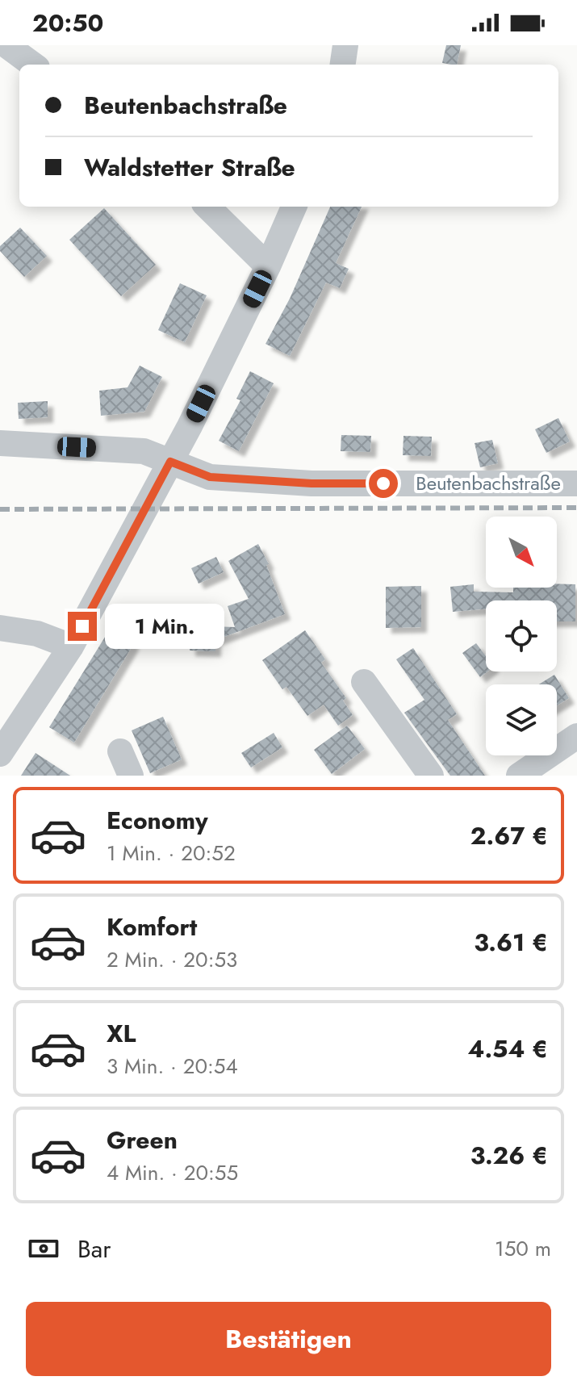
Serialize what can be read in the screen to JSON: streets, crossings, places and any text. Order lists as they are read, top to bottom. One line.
{"streets":{"street":["Beutenbachstraße"]},"north":"bottom right","page":{"status":"20:50","banner":["Beutenbachstraße","Waldstetter Straße"],"bubble":"1 Min.","list":[{"name":"Economy","note":"1 Min. · 20:52","value":"2.67 €"},{"name":"Komfort","note":"2 Min. · 20:53","value":"3.61 €"},{"name":"XL","note":"3 Min. · 20:54","value":"4.54 €"},{"name":"Green","note":"4 Min. · 20:55","value":"3.26 €"}],"pay":["Bar","150 m"],"buttons":"Bestätigen"}}
